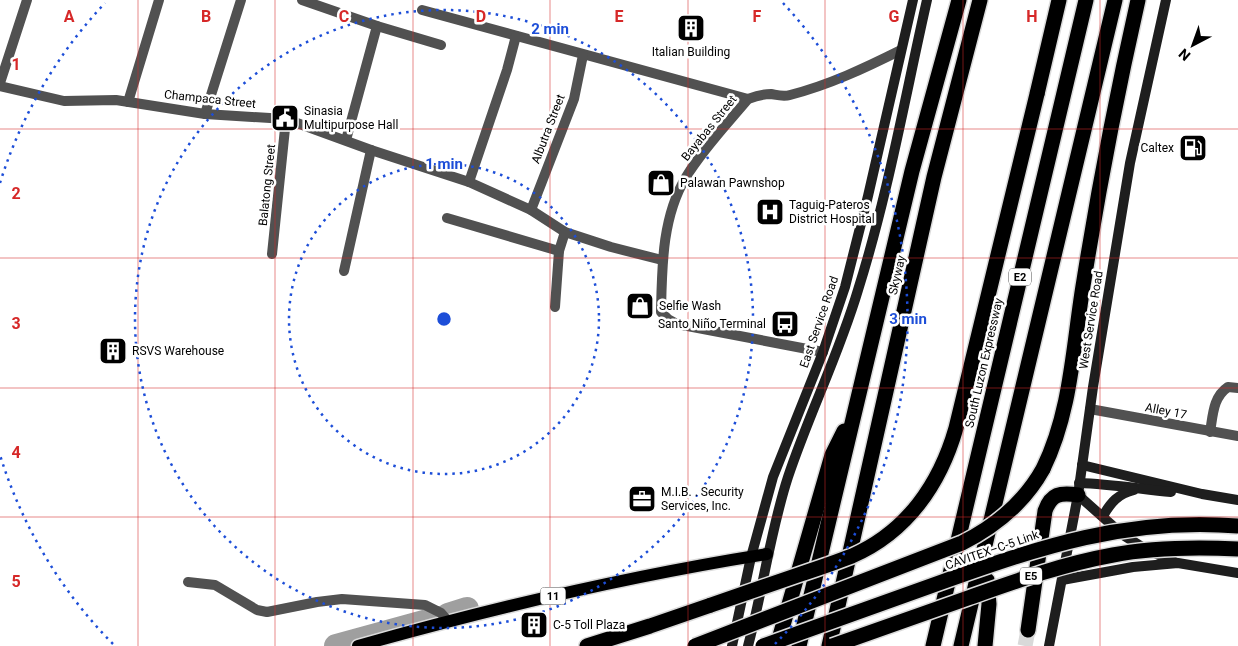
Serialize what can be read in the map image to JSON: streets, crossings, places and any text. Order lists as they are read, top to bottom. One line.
{"streets":{"highway":["Skyway","E2","South Luzon Expressway","CAVITEX–C-5 Link","E5"],"main road":["West Service Road","East Service Road","11"],"street":["Champaca Street","Bayabas Street","Albutra Street","Balatong Street","Alley 17"]},"crossings":[["Champaca Street","Bayabas Street"],["Champaca Street","Albutra Street"],["Champaca Street","Balatong Street"],["Bayabas Street","East Service Road"],["Skyway","E5"],["West Service Road","Alley 17"],["East Service Road","11"]],"places":{"building":["Italian Building","RSVS Warehouse","C-5 Toll Plaza"],"public building":["Sinasia Multipurpose Hall"],"fuel station":["Caltex"],"shop":["Palawan Pawnshop","Selfie Wash"],"hospital":["Taguig-Pateros District Hospital"],"bus stop":["Santo Niño Terminal"],"office":["M.I.B. . Security Services, Inc."]},"north":"bottom left","grid":{"columns":["A","B","C","D","E","F","G","H"],"rows":["1","2","3","4","5"]},"rings":["2 min","1 min","3 min"]}
